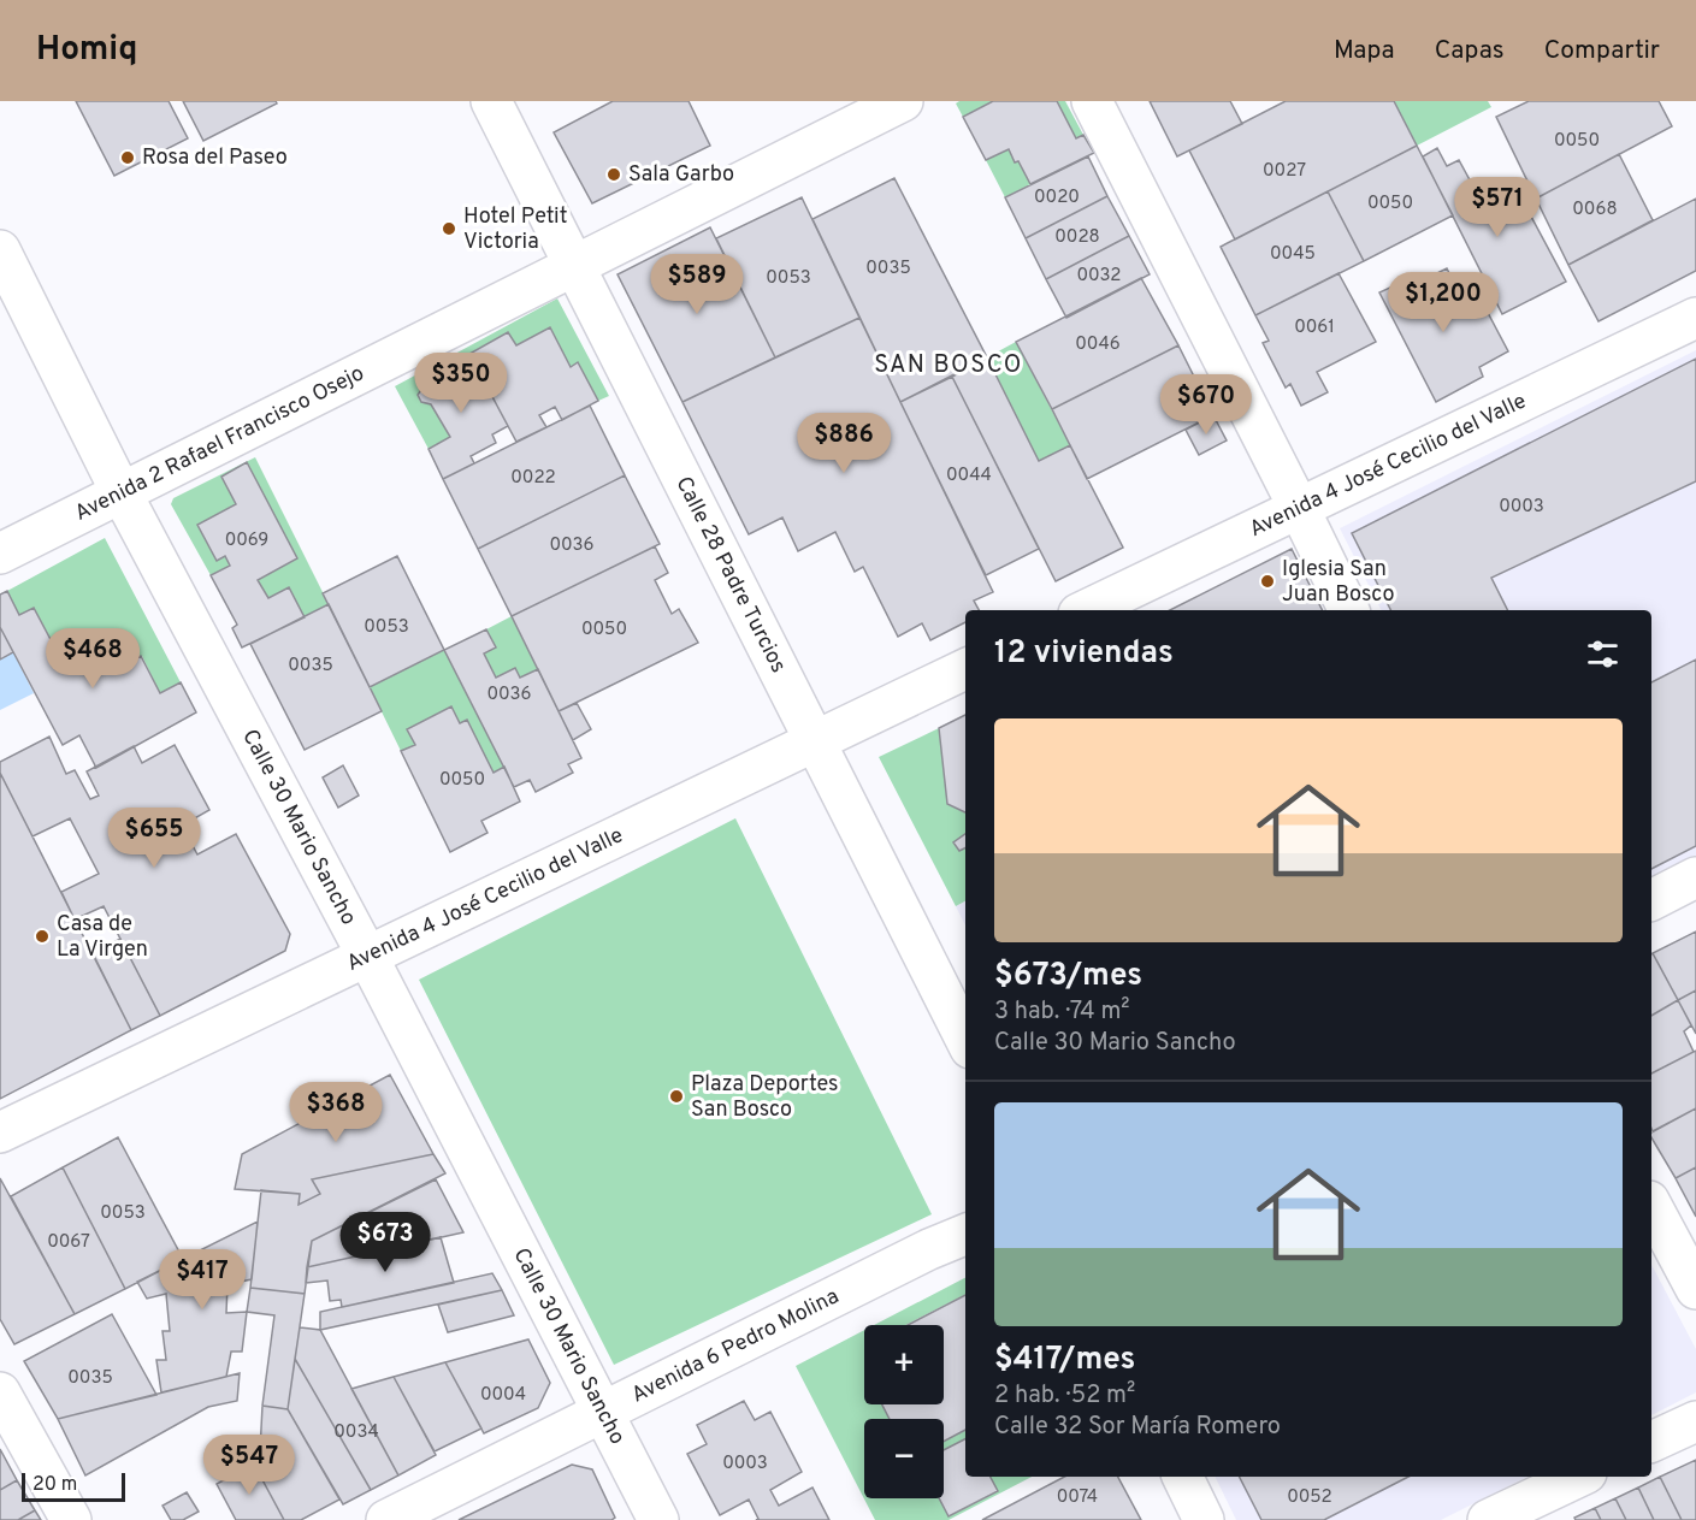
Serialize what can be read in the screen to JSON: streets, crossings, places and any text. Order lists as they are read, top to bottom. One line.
{"streets":{"street":["Avenida 2 Rafael Francisco Osejo","Avenida 4 José Cecilio del Valle","Calle 28 Padre Turcios","Calle 30 Mario Sancho","Avenida 6 Pedro Molina"]},"crossings":[["Avenida 2 Rafael Francisco Osejo","Calle 28 Padre Turcios"],["Avenida 2 Rafael Francisco Osejo","Calle 30 Mario Sancho"],["Avenida 4 José Cecilio del Valle","Calle 28 Padre Turcios"],["Avenida 4 José Cecilio del Valle","Calle 30 Mario Sancho"],["Calle 30 Mario Sancho","Avenida 6 Pedro Molina"]],"districts":["SAN BOSCO"],"places":["Rosa del Paseo","Sala Garbo","Hotel Petit Victoria","Iglesia San Juan Bosco","Casa de La Virgen","Plaza Deportes San Bosco"],"house_numbers":["0050","0027","0020","0050","0068","0028","0045","0035","0032","0053","0061","0046","0044","0022","0003","0069","0036","0053","0050","0035","0036","0050","0053","0067","0035","0004","0034","0003","0074","0052"],"scale_bar":"20 m","page":{"header":"Homiq","nav":["Mapa","Capas","Compartir"],"price":["$571","$589","$1,200","$350","$670","$886","$468","$655","$368","$673","$417","$547"],"heading":"12 viviendas","list":[{"name":"$673/mes","note":"3 hab. · 74 m² · Calle 30 Mario Sancho"},{"name":"$417/mes","note":"2 hab. · 52 m² · Calle 32 Sor María Romero"}],"map_buttons":["+","−"],"scale":"20 m"}}
